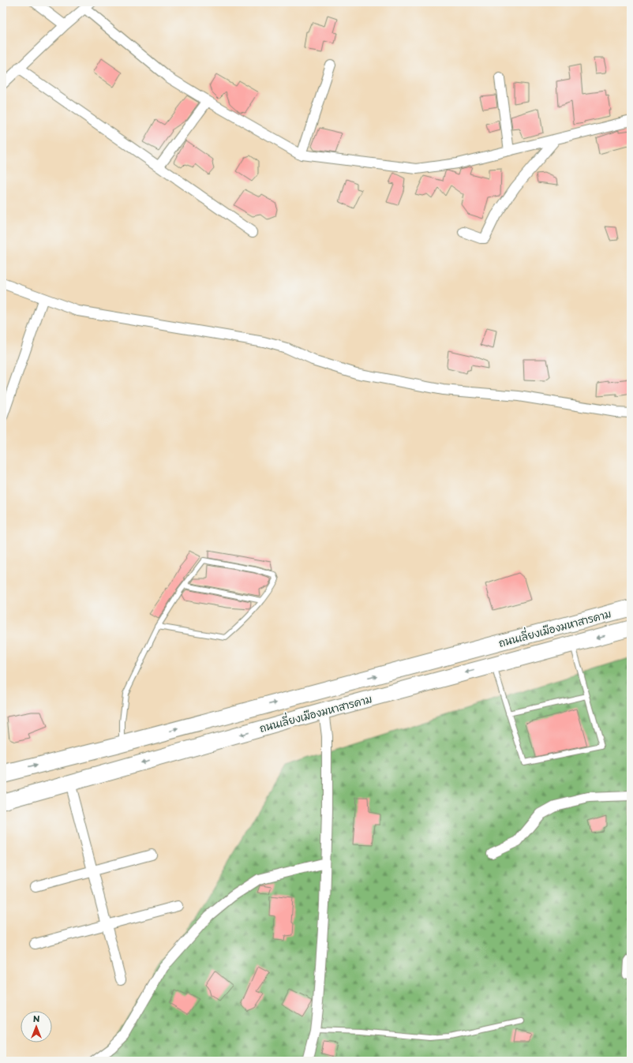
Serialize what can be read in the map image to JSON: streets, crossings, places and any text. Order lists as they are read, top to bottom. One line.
{"streets":{"highway":["ถนนเลี่ยงเมืองมหาสารคาม"]},"north":"top"}
